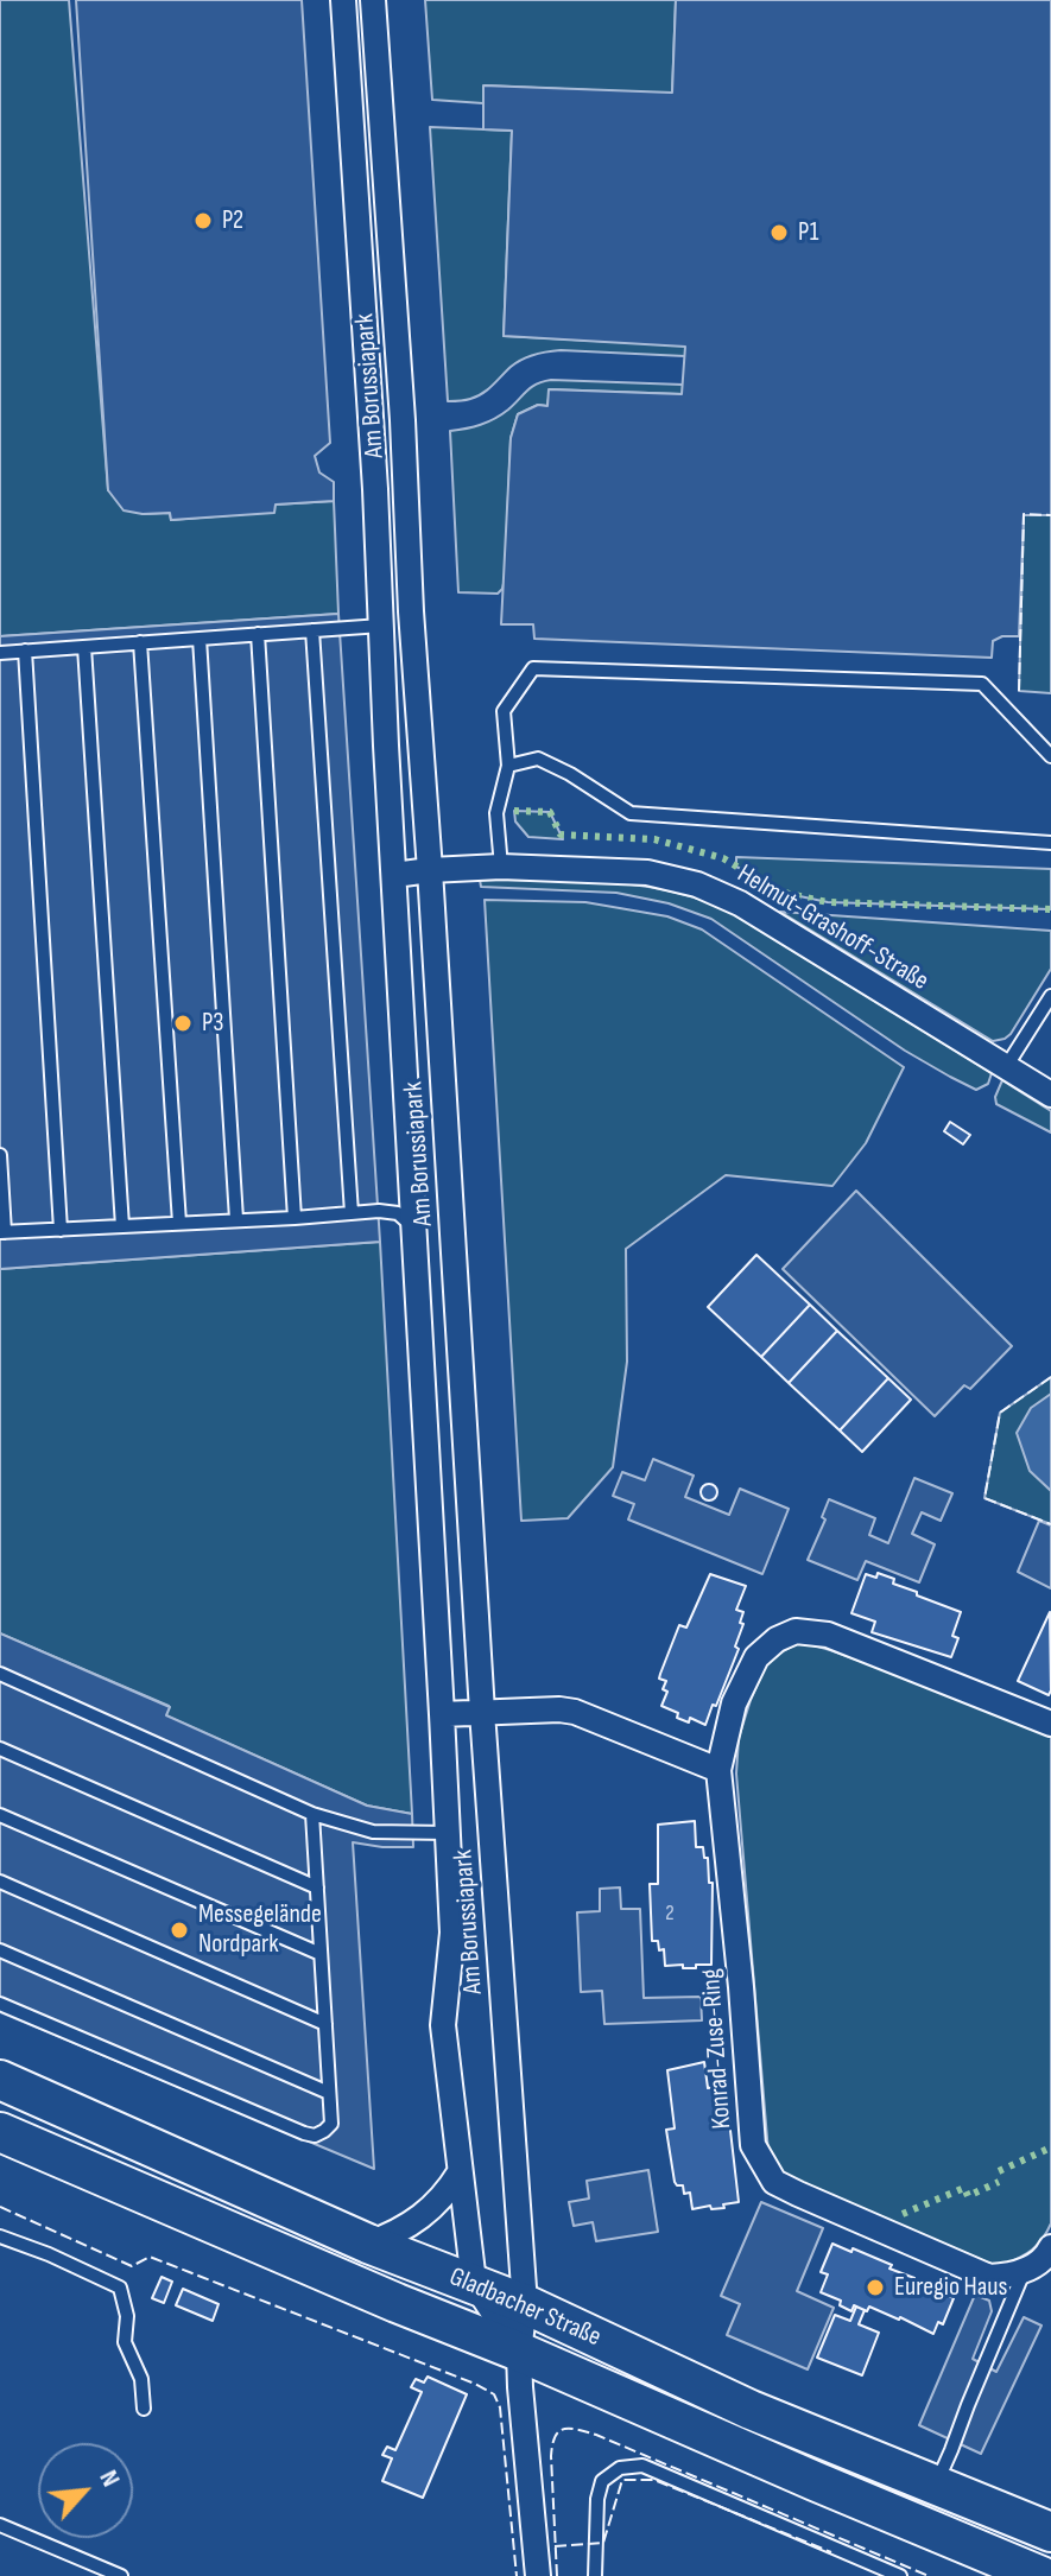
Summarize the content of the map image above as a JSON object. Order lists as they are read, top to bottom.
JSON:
{
  "streets": {
    "main road": ["Gladbacher Straße"],
    "street": ["Am Borussiapark", "Helmut-Grashoff-Straße", "Konrad-Zuse-Ring"]
  },
  "crossings": [
    ["Am Borussiapark", "Helmut-Grashoff-Straße"],
    ["Am Borussiapark", "Gladbacher Straße"]
  ],
  "places": [
    "P2",
    "P1",
    "P3",
    "Messegelände Nordpark",
    "Euregio Haus"
  ],
  "house_numbers": ["2"],
  "north": "top right"
}
